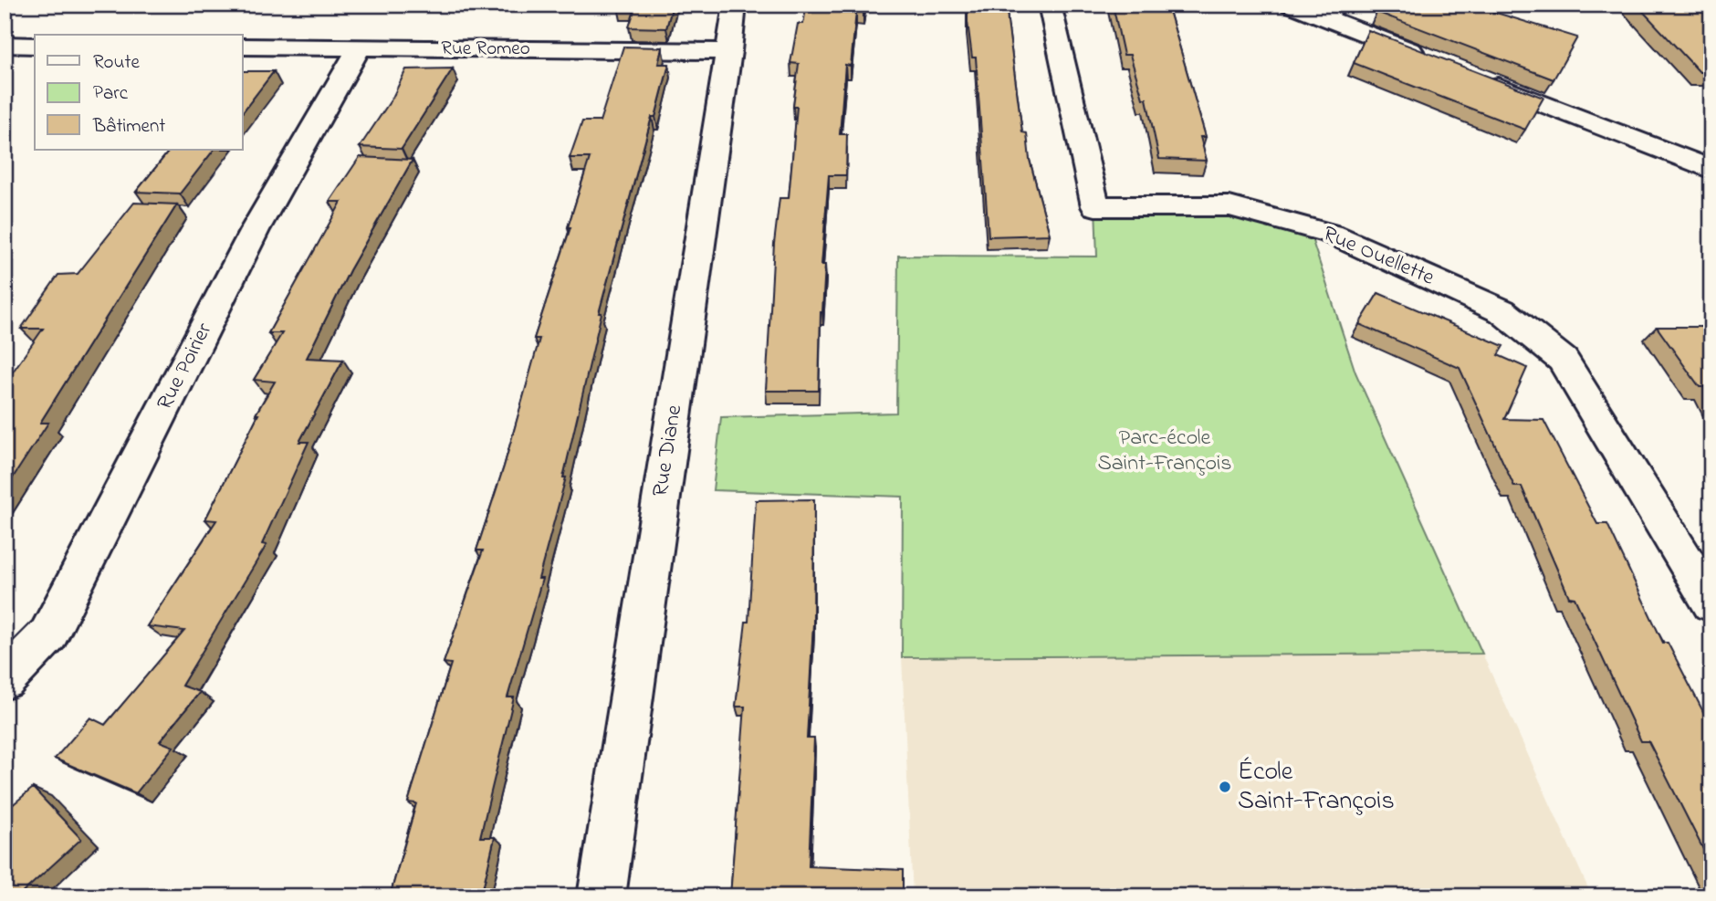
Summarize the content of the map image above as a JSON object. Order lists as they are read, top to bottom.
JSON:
{
  "streets": {
    "street": [
      "Rue Romeo",
      "Rue Ouellette",
      "Rue Poirier",
      "Rue Diane"
    ]
  },
  "crossings": [
    ["Rue Romeo", "Rue Poirier"],
    ["Rue Romeo", "Rue Diane"]
  ],
  "parks": ["Parc-école Saint-François"],
  "places": ["École Saint-François"],
  "legend": ["Route", "Parc", "Bâtiment"]
}
